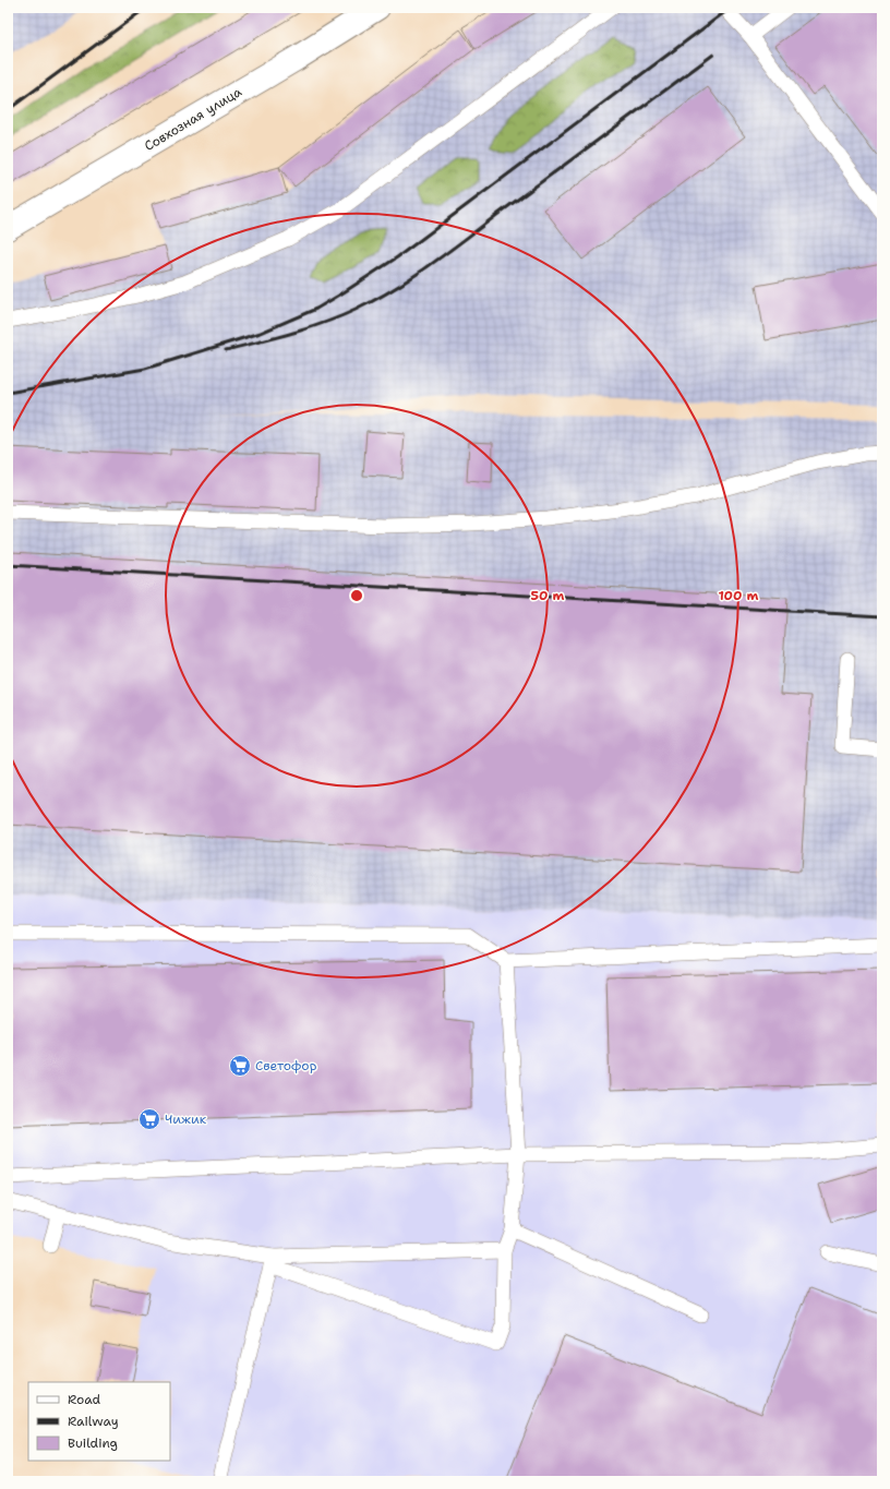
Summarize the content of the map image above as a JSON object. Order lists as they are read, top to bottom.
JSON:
{
  "streets": {
    "street": ["Совхозная улица"]
  },
  "places": {
    "supermarket": ["Светофор", "Чижик"]
  },
  "legend": ["Road", "Railway", "Building"],
  "rings": ["50 m", "100 m"]
}
